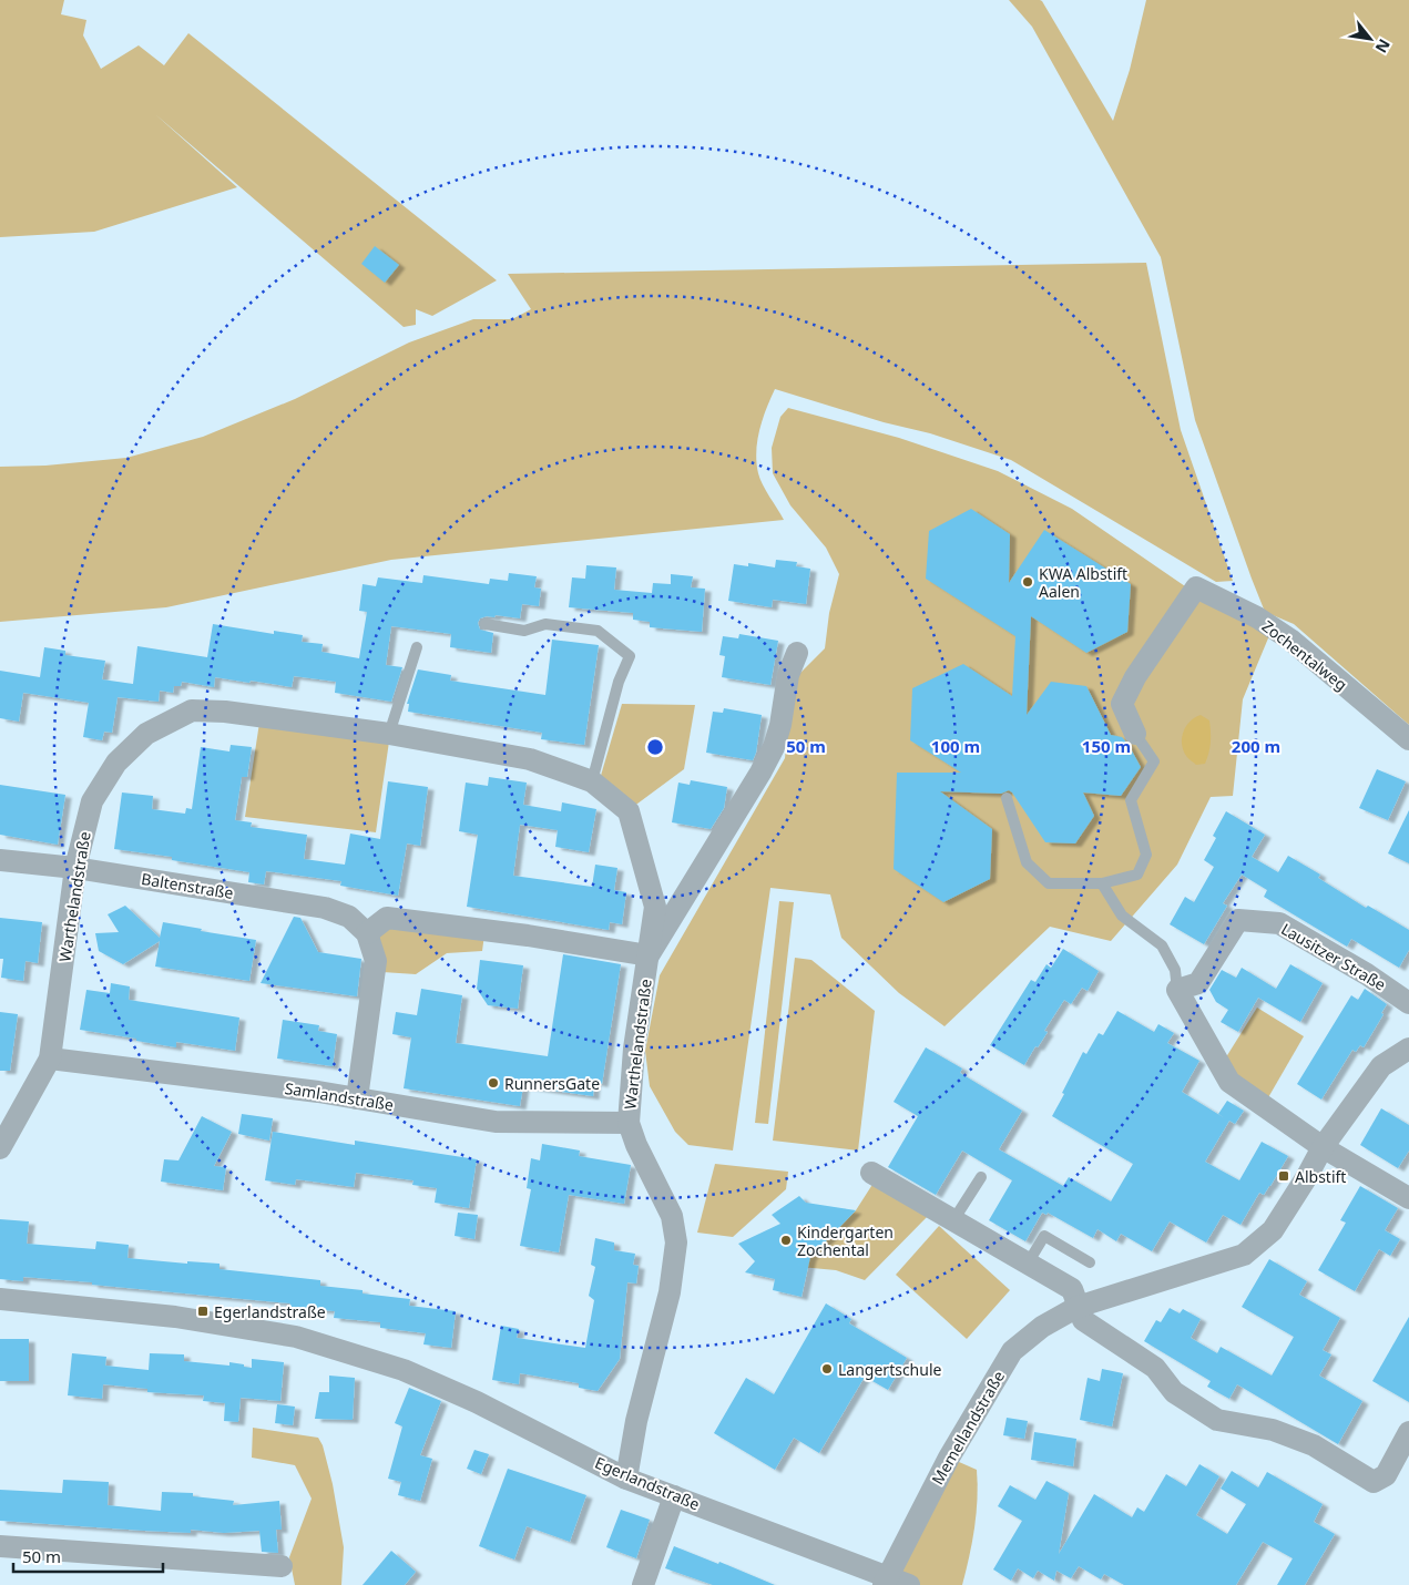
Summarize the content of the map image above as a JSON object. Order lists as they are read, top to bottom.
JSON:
{
  "streets": {
    "street": [
      "Zochentalweg",
      "Baltenstraße",
      "Warthelandstraße",
      "Lausitzer Straße",
      "Samlandstraße",
      "Memellandstraße",
      "Egerlandstraße"
    ]
  },
  "crossings": [
    ["Baltenstraße", "Warthelandstraße"],
    ["Warthelandstraße", "Samlandstraße"],
    ["Warthelandstraße", "Egerlandstraße"],
    ["Memellandstraße", "Egerlandstraße"]
  ],
  "places": {
    "other": [
      "KWA Albstift Aalen",
      "RunnersGate",
      "Kindergarten Zochental",
      "Langertschule"
    ],
    "transit": ["Albstift", "Egerlandstraße"]
  },
  "scale_bar": "50 m",
  "north": "bottom right",
  "rings": [
    "50 m",
    "100 m",
    "150 m",
    "200 m"
  ]
}
